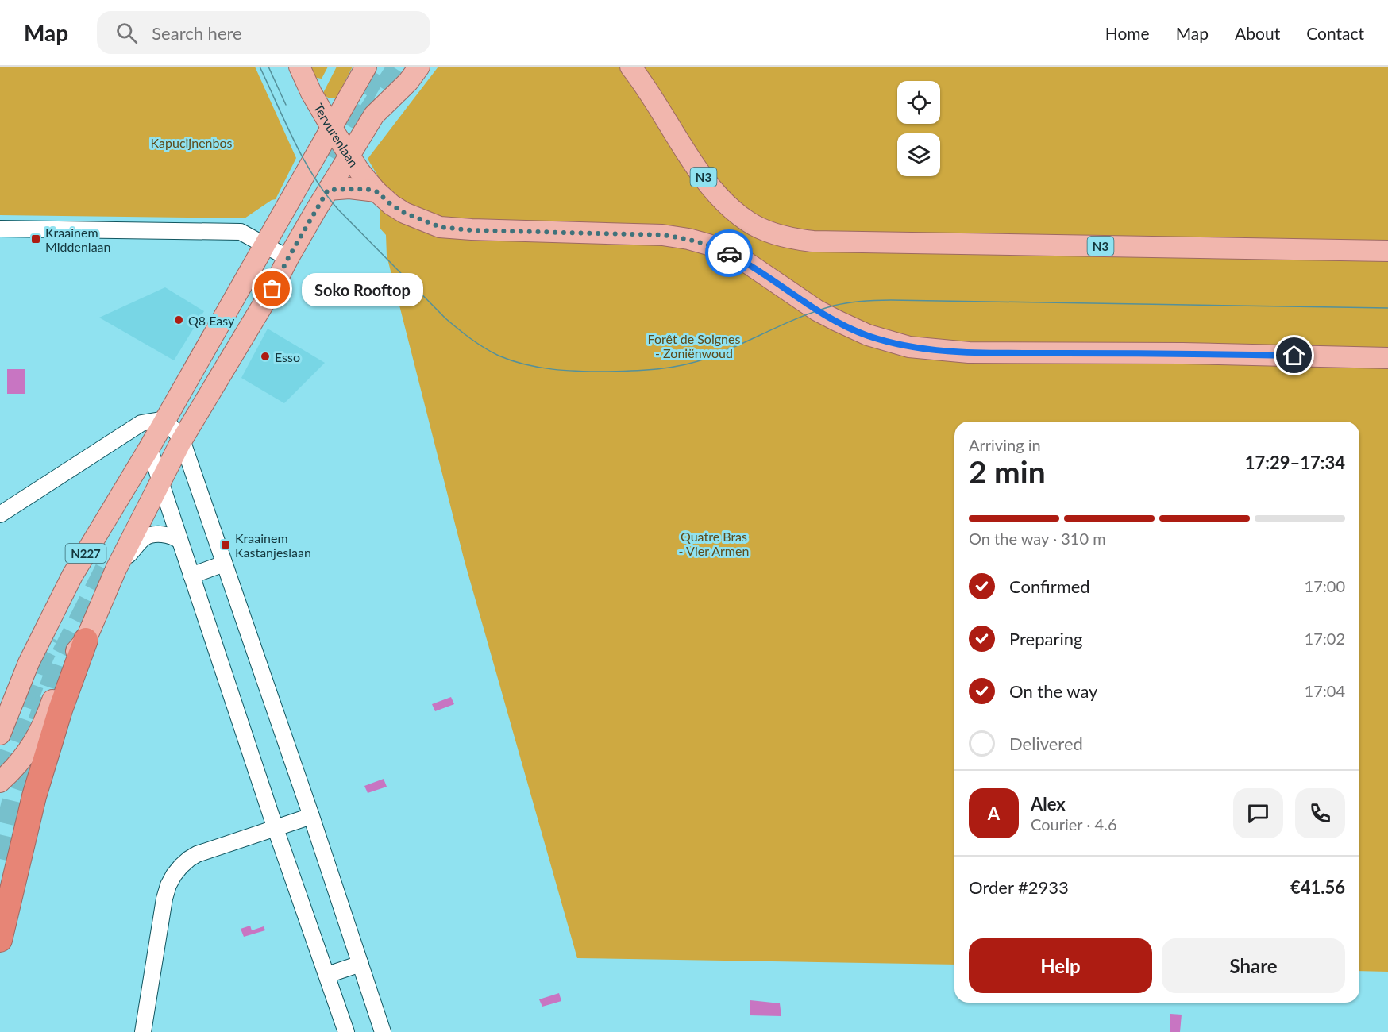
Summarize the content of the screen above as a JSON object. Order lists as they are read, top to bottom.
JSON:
{
  "streets": {
    "main road": ["Tervurenlaan", "N3", "N227"]
  },
  "crossings": [
    ["Tervurenlaan", "N227"]
  ],
  "parks": ["Kapucijnenbos", "Forêt de Soignes - Zoniënwoud", "Quatre Bras - Vier Armen"],
  "places": {
    "transit": ["Kraainem Middenlaan", "Kraainem Kastanjeslaan"],
    "other": ["Soko Rooftop", "Q8 Easy", "Esso"]
  },
  "page": {
    "header": "Map",
    "search": "Search here",
    "nav": [
      "Home",
      "Map",
      "About",
      "Contact"
    ],
    "bubble": "Soko Rooftop",
    "heading": ["2 min", "Arriving in", "17:29–17:34"],
    "panel": [
      "Alex",
      "Courier · 4.6",
      "Order #2933",
      "€41.56"
    ],
    "bar": "On the way · 310 m",
    "list": [
      ["Confirmed", "17:00"],
      ["Preparing", "17:02"],
      ["On the way", "17:04"],
      "Delivered"
    ],
    "round": "A",
    "buttons": ["Help", "Share"]
  }
}
